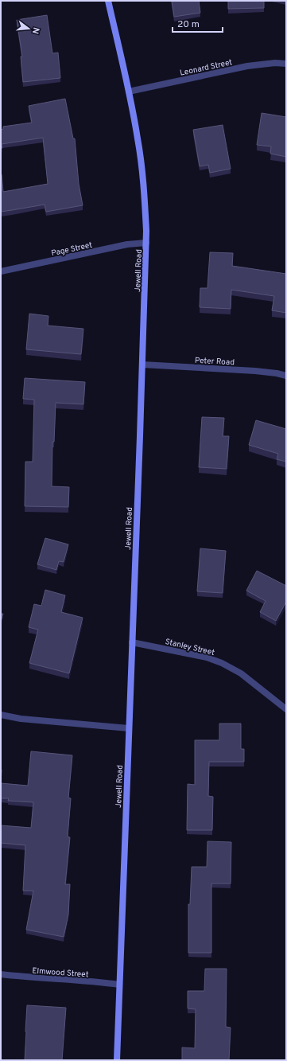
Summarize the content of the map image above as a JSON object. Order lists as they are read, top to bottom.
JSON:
{
  "streets": {
    "street": [
      "Leonard Street",
      "Page Street",
      "Jewell Road",
      "Peter Road",
      "Stanley Street",
      "Elmwood Street"
    ]
  },
  "crossings": [
    ["Leonard Street", "Jewell Road"],
    ["Page Street", "Jewell Road"],
    ["Jewell Road", "Peter Road"],
    ["Jewell Road", "Stanley Street"],
    ["Jewell Road", "Elmwood Street"]
  ],
  "scale_bar": "20 m",
  "north": "right"
}
